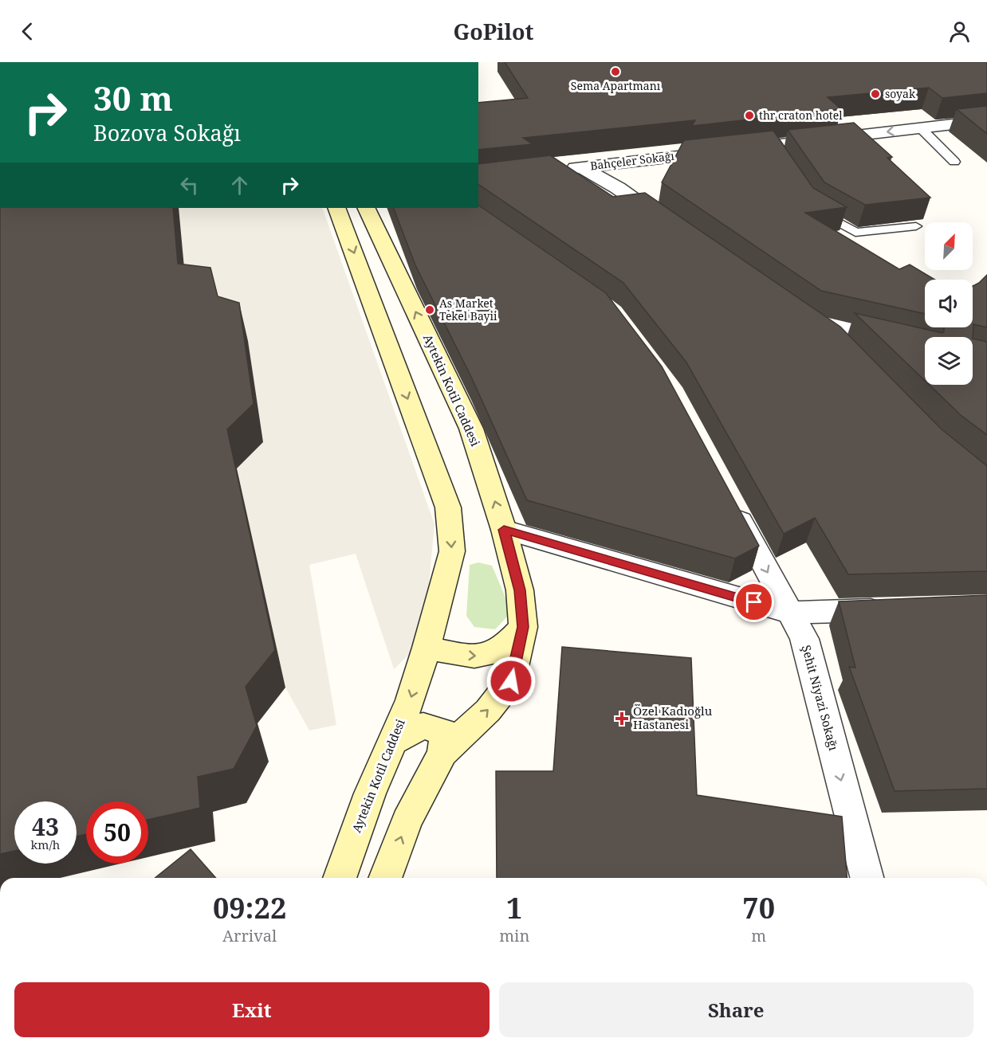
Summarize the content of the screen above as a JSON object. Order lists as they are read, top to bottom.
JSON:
{
  "streets": {
    "main road": ["Aytekin Kotil Caddesi"],
    "street": ["Bahçeler Sokağı", "Şehit Niyazi Sokağı"]
  },
  "one_way": ["Bahçeler Sokağı", "Şehit Niyazi Sokağı"],
  "places": {
    "other": [
      "Sema Apartmanı",
      "soyak",
      "thr craton hotel",
      "As Market Tekel Bayii"
    ],
    "health": ["Özel Kadıoğlu Hastanesi"]
  },
  "north": "top right",
  "page": {
    "header": "GoPilot",
    "turn": ["30 m", "Bozova Sokağı"],
    "speed": "43 km/h",
    "limit": "50",
    "eta": [
      "09:22",
      "Arrival",
      "1",
      "min",
      "70",
      "m"
    ],
    "buttons": ["Exit", "Share"]
  }
}
